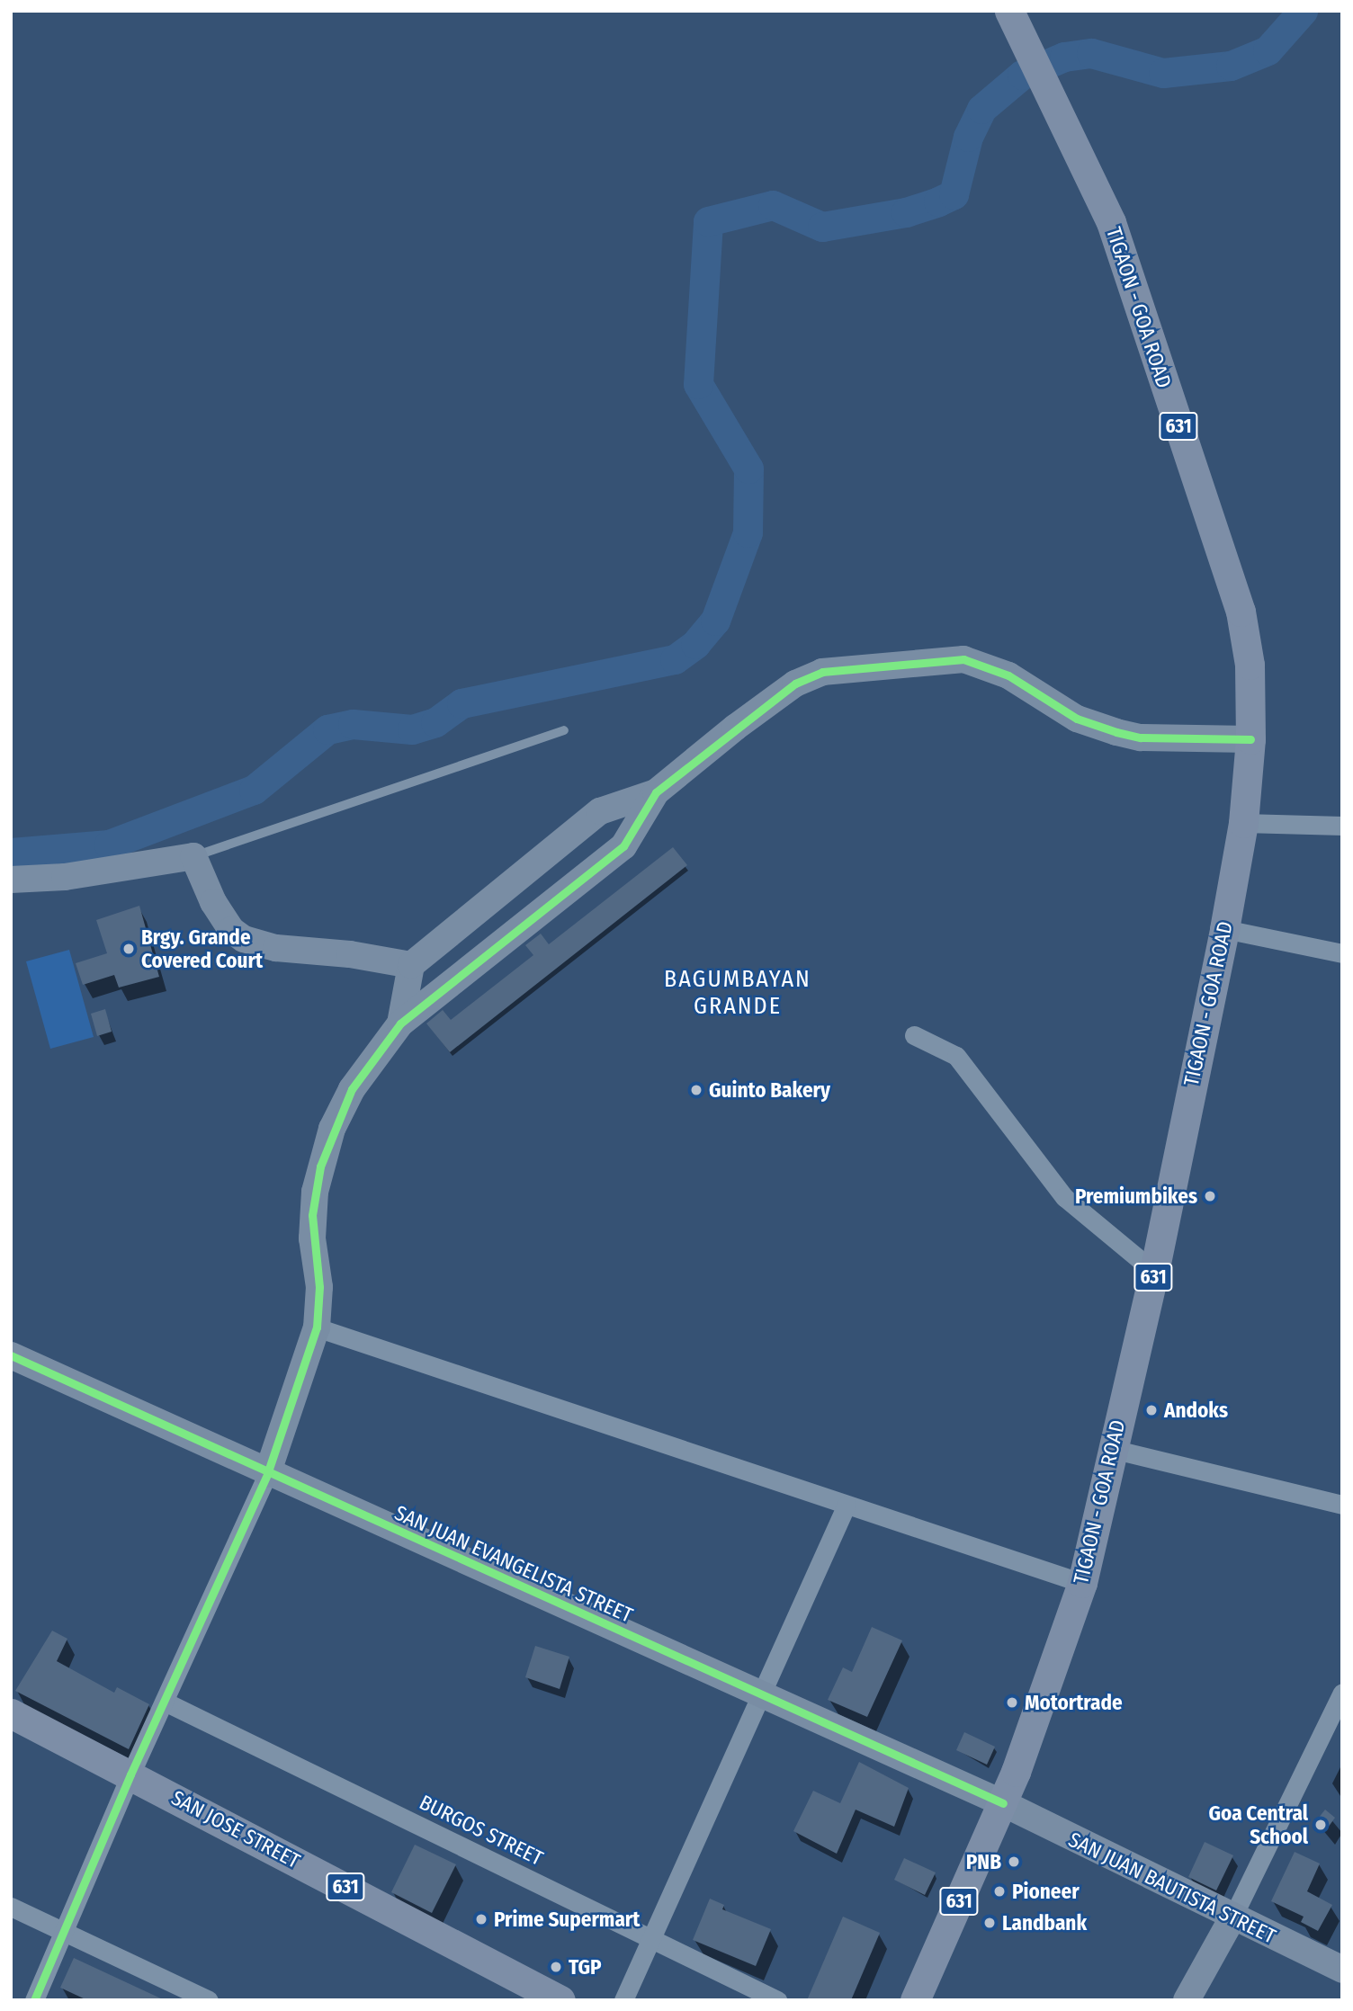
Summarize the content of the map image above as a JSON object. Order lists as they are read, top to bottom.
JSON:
{
  "streets": {
    "main road": ["TIGAON - GOA ROAD", "631", "SAN JOSE STREET"],
    "street": ["SAN JUAN EVANGELISTA STREET", "BURGOS STREET", "SAN JUAN BAUTISTA STREET"]
  },
  "crossings": [
    ["TIGAON - GOA ROAD", "SAN JUAN EVANGELISTA STREET"],
    ["TIGAON - GOA ROAD", "SAN JUAN BAUTISTA STREET"],
    ["SAN JUAN EVANGELISTA STREET", "SAN JUAN BAUTISTA STREET"]
  ],
  "districts": ["BAGUMBAYAN GRANDE"],
  "places": [
    "Brgy. Grande Covered Court",
    "Guinto Bakery",
    "Premiumbikes",
    "Andoks",
    "Motortrade",
    "Goa Central School",
    "PNB",
    "Pioneer",
    "Prime Supermart",
    "Landbank",
    "TGP"
  ]
}
